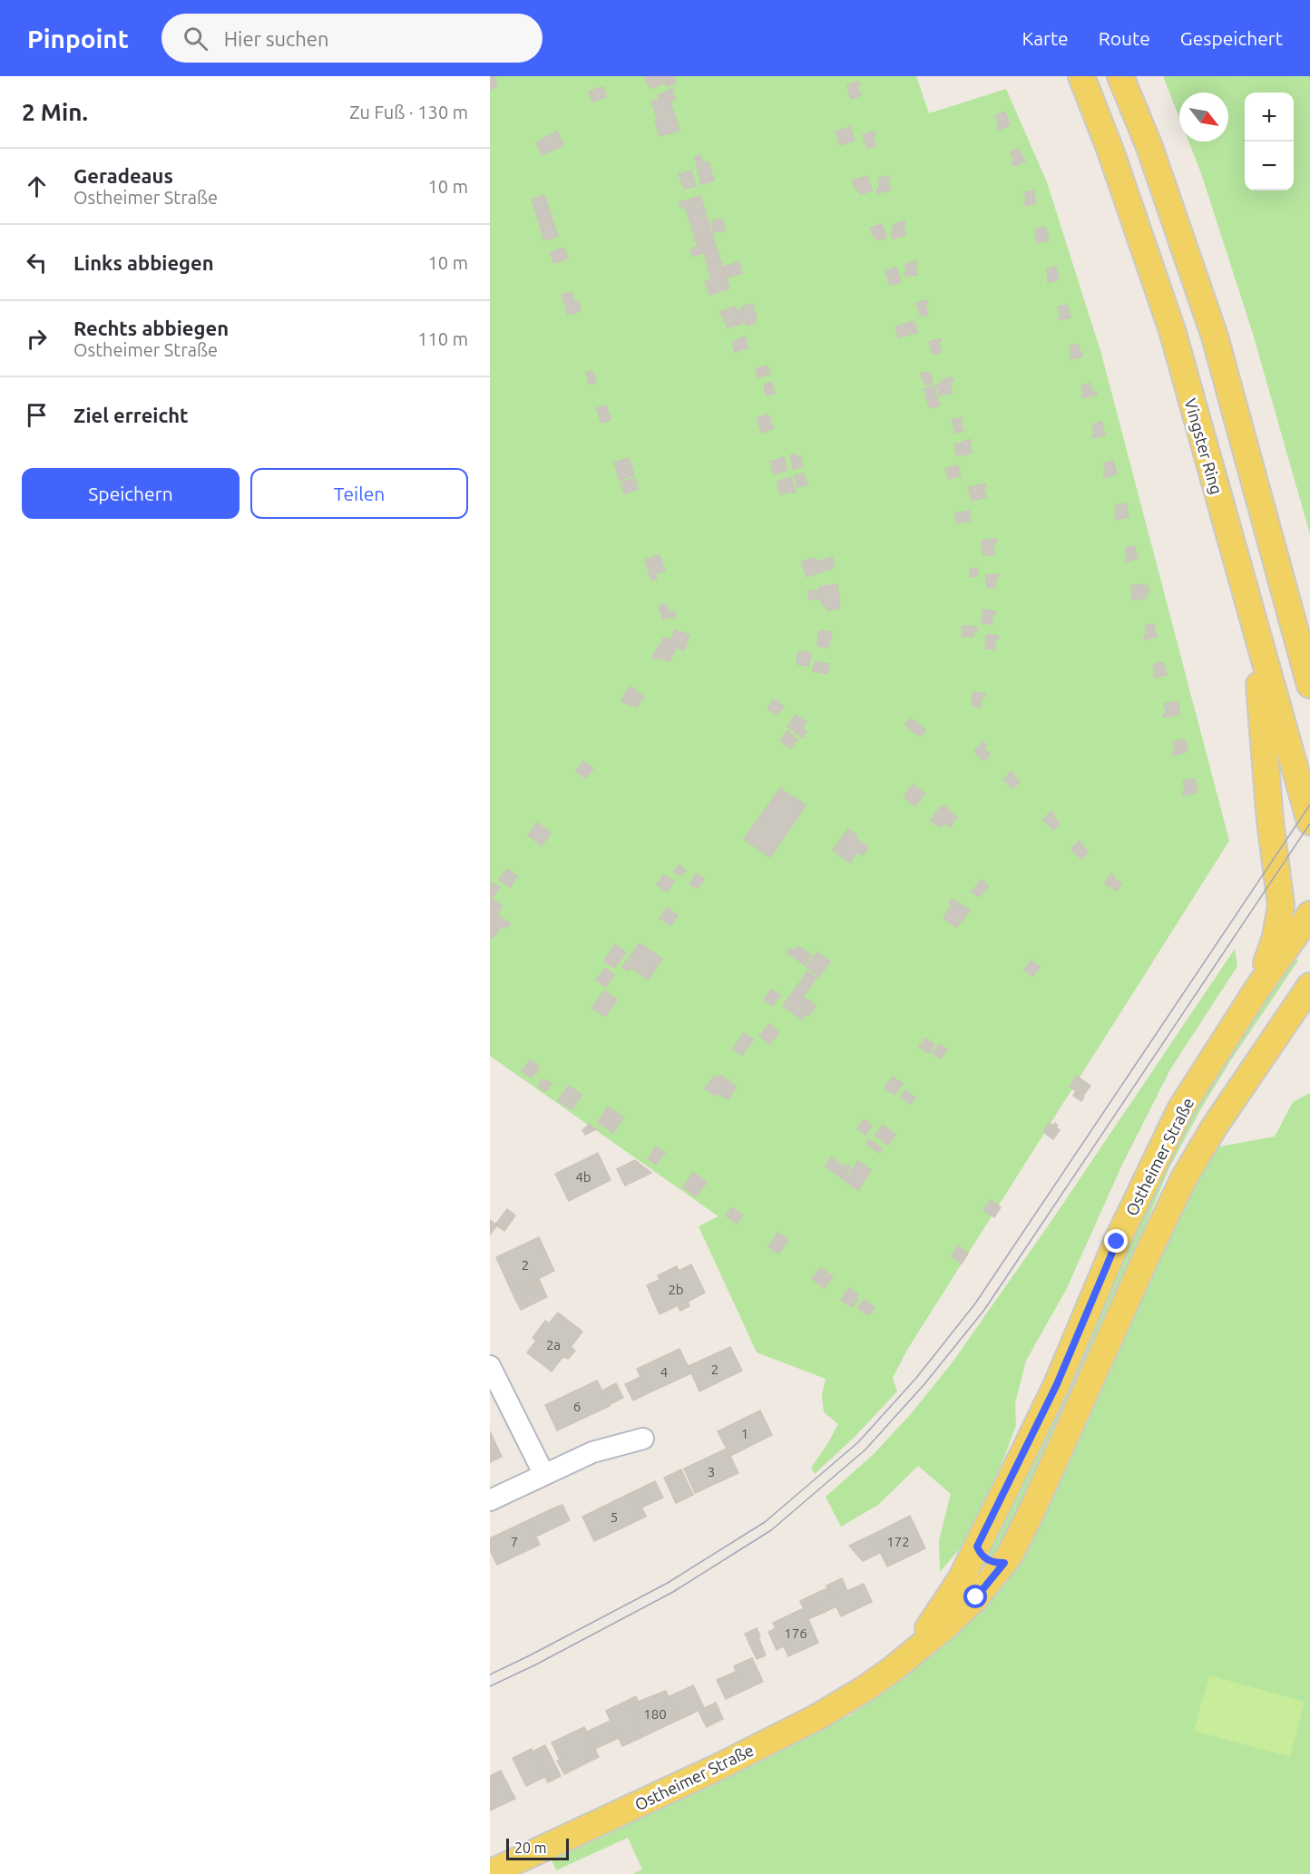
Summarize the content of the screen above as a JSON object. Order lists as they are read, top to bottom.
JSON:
{
  "streets": {
    "main road": ["Vingster Ring", "Ostheimer Straße"]
  },
  "house_numbers": [
    "4b",
    "2",
    "2b",
    "2a",
    "2",
    "4",
    "6",
    "1",
    "3",
    "5",
    "7",
    "172",
    "176",
    "180"
  ],
  "scale_bar": "20 m",
  "north": "bottom right",
  "page": {
    "header": "Pinpoint",
    "search": "Hier suchen",
    "nav": ["Karte", "Route", "Gespeichert"],
    "heading": ["2 Min.", "Zu Fuß · 130 m"],
    "map_buttons": ["+", "−"],
    "list": [
      ["Geradeaus", "Ostheimer Straße", "10 m"],
      ["Links abbiegen", "10 m"],
      ["Rechts abbiegen", "Ostheimer Straße", "110 m"],
      "Ziel erreicht"
    ],
    "buttons": ["Speichern", "Teilen"],
    "scale": "20 m"
  }
}
